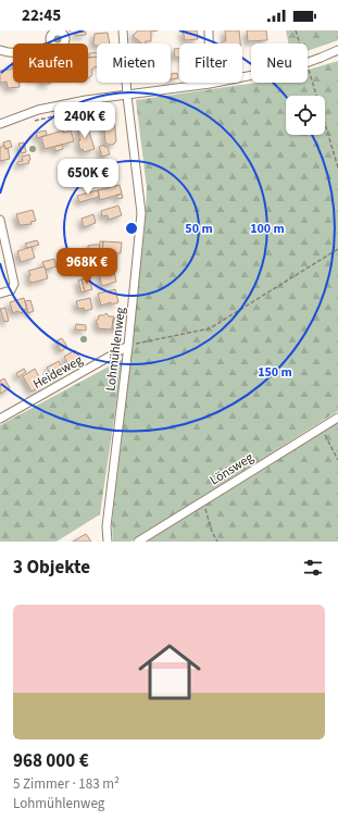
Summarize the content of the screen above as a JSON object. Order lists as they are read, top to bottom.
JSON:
{
  "streets": {
    "street": ["Lohmühlenweg", "Heideweg", "Lönsweg"]
  },
  "crossings": [
    ["Lohmühlenweg", "Heideweg"]
  ],
  "page": {
    "status": "22:45",
    "chip": [
      "Kaufen",
      "Mieten",
      "Filter",
      "Neu"
    ],
    "price": ["240K €", "650K €", "968K €"],
    "heading": "3 Objekte",
    "list": [
      {
        "name": "968 000 €",
        "note": "5 Zimmer · 183 m² · Lohmühlenweg"
      }
    ]
  },
  "rings": ["50 m", "100 m", "150 m"]
}
